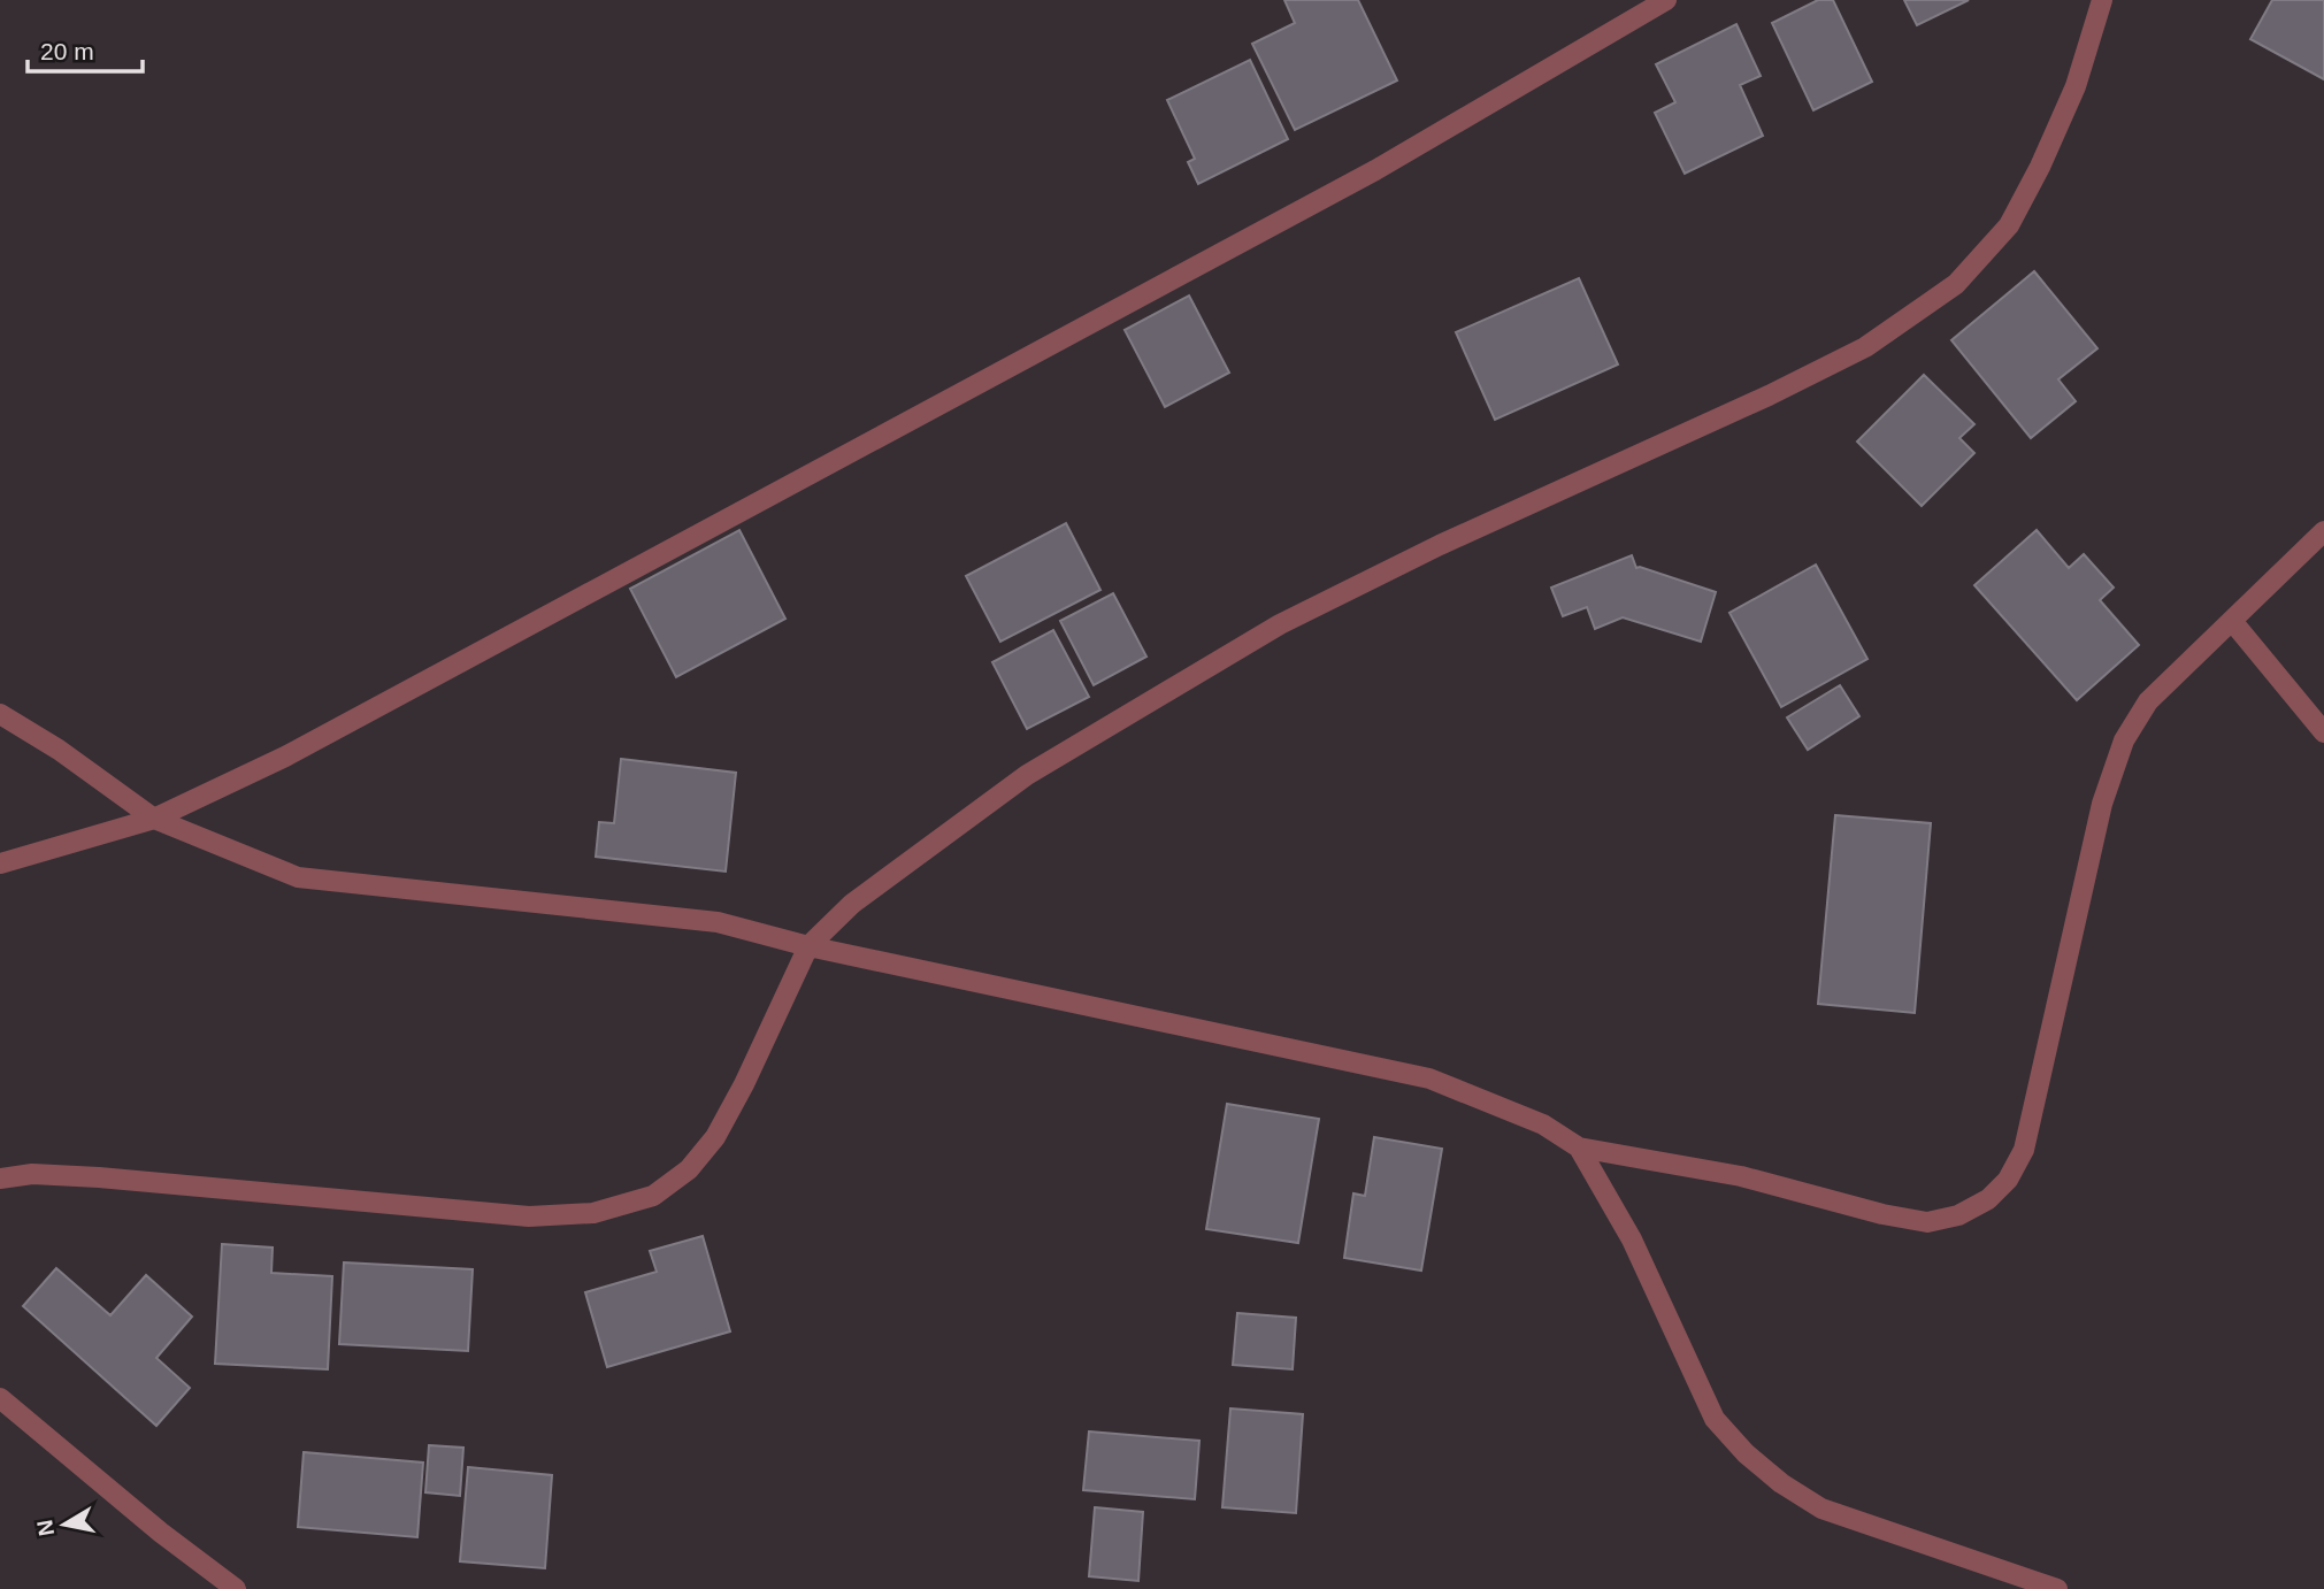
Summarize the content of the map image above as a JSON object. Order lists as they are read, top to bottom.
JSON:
{
  "scale_bar": "20 m",
  "north": "left"
}
